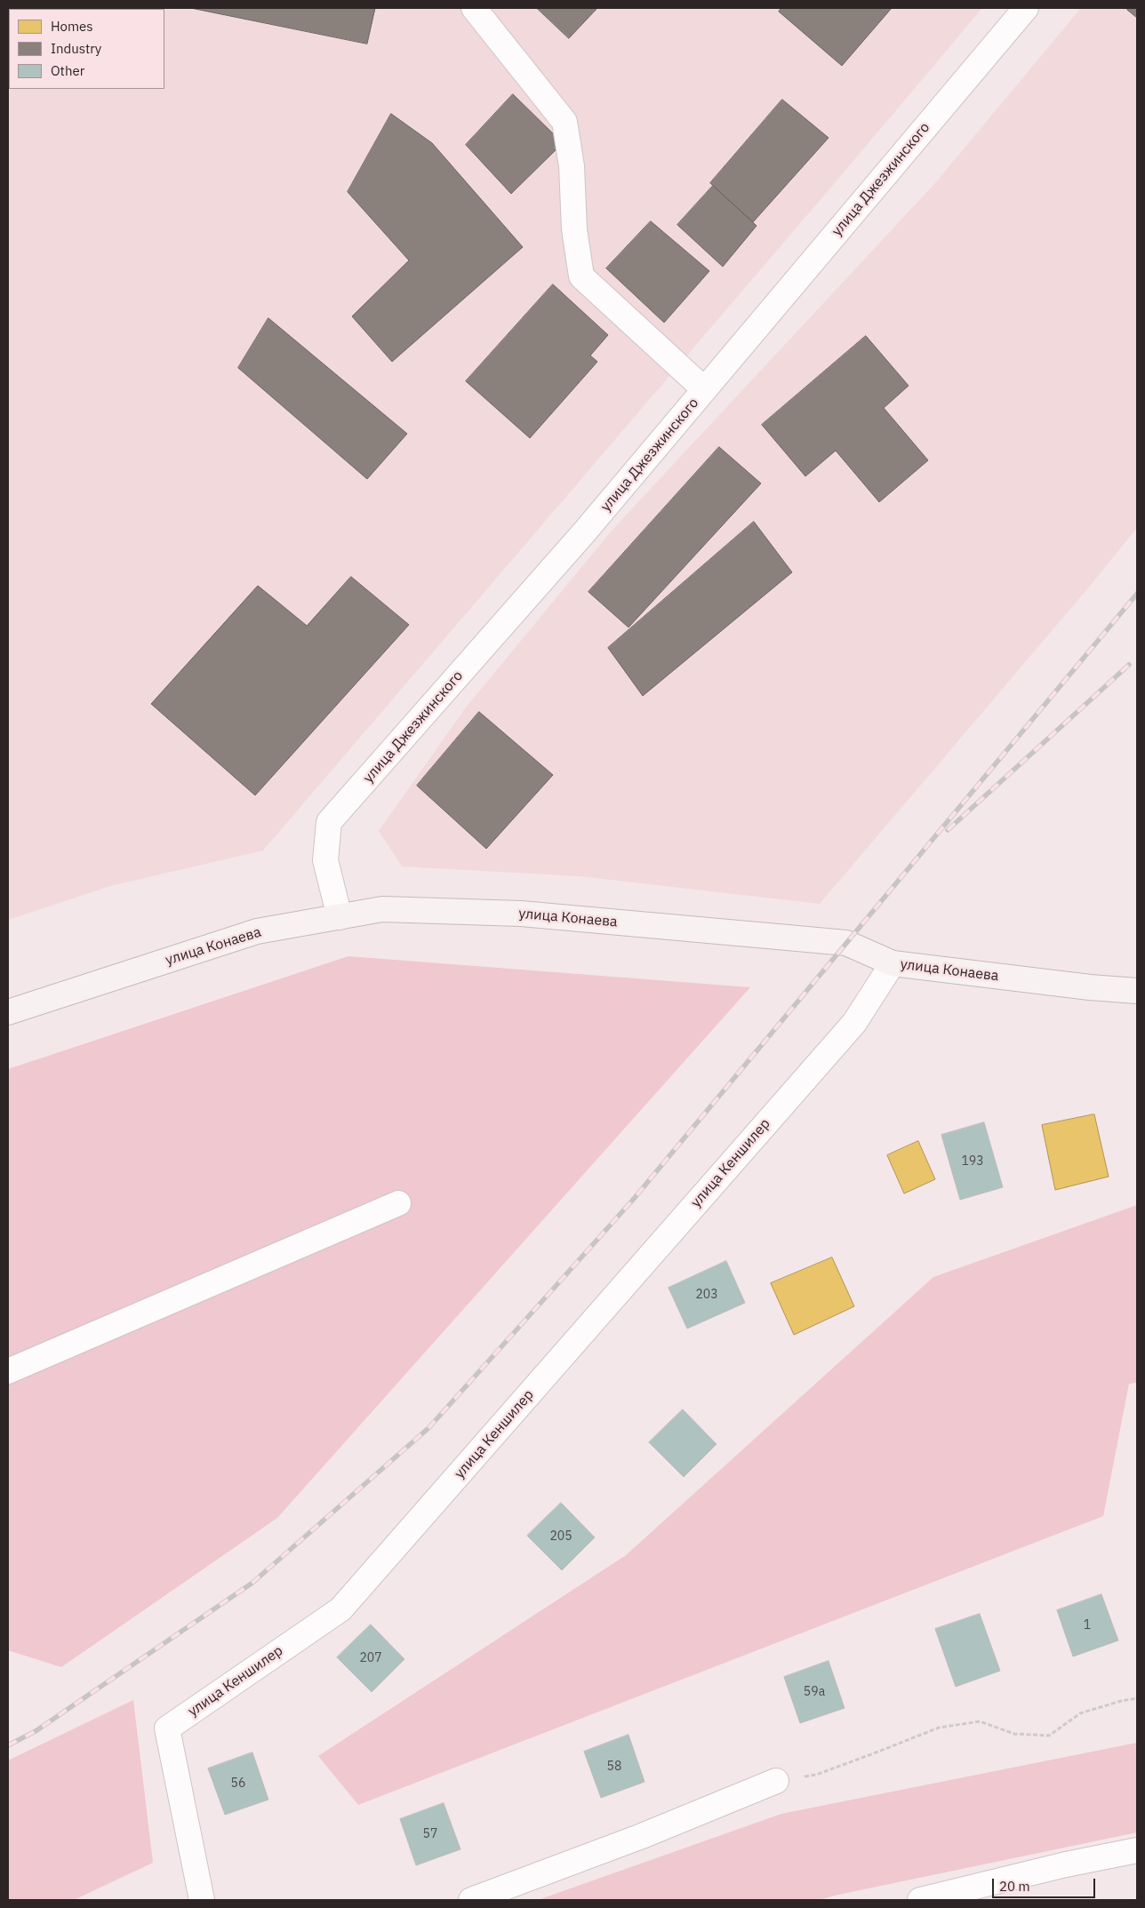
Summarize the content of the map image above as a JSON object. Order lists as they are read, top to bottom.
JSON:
{
  "streets": {
    "main road": ["улица Конаева"],
    "street": ["улица Джезжинского", "улица Кеншилер"]
  },
  "crossings": [
    ["улица Джезжинского", "улица Конаева"],
    ["улица Конаева", "улица Кеншилер"]
  ],
  "house_numbers": [
    "193",
    "203",
    "205",
    "1",
    "207",
    "59а",
    "58",
    "56",
    "57"
  ],
  "legend": ["Homes", "Industry", "Other"],
  "scale_bar": "20 m"
}
